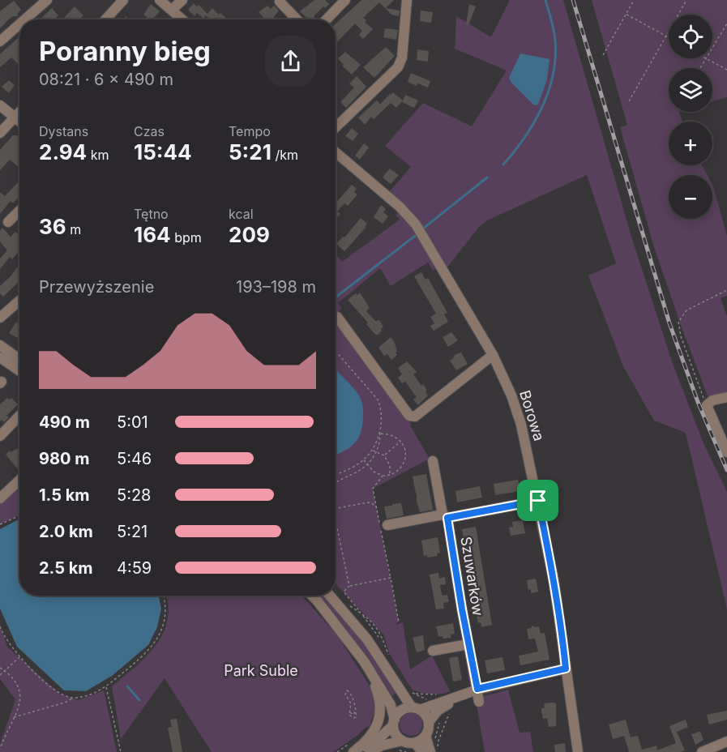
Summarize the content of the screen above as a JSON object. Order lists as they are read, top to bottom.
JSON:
{
  "streets": {
    "street": ["Borowa", "Szuwarków"]
  },
  "crossings": [
    ["Borowa", "Szuwarków"]
  ],
  "parks": ["Park Suble"],
  "page": {
    "map_buttons": ["+", "−"],
    "heading": ["Poranny bieg", "08:21 · 6 × 490 m"],
    "stats": [
      ["Dystans", "2.94 km"],
      ["Czas", "15:44"],
      ["Tempo", "5:21 /km"],
      ["36 m"],
      ["Tętno", "164 bpm"],
      ["kcal", "209"]
    ],
    "chart": ["Przewyższenie", "193–198 m"],
    "list": [
      {
        "name": "490 m",
        "note": "5:01"
      },
      {
        "name": "980 m",
        "note": "5:46"
      },
      {
        "name": "1.5 km",
        "note": "5:28"
      },
      {
        "name": "2.0 km",
        "note": "5:21"
      },
      {
        "name": "2.5 km",
        "note": "4:59"
      }
    ]
  }
}
